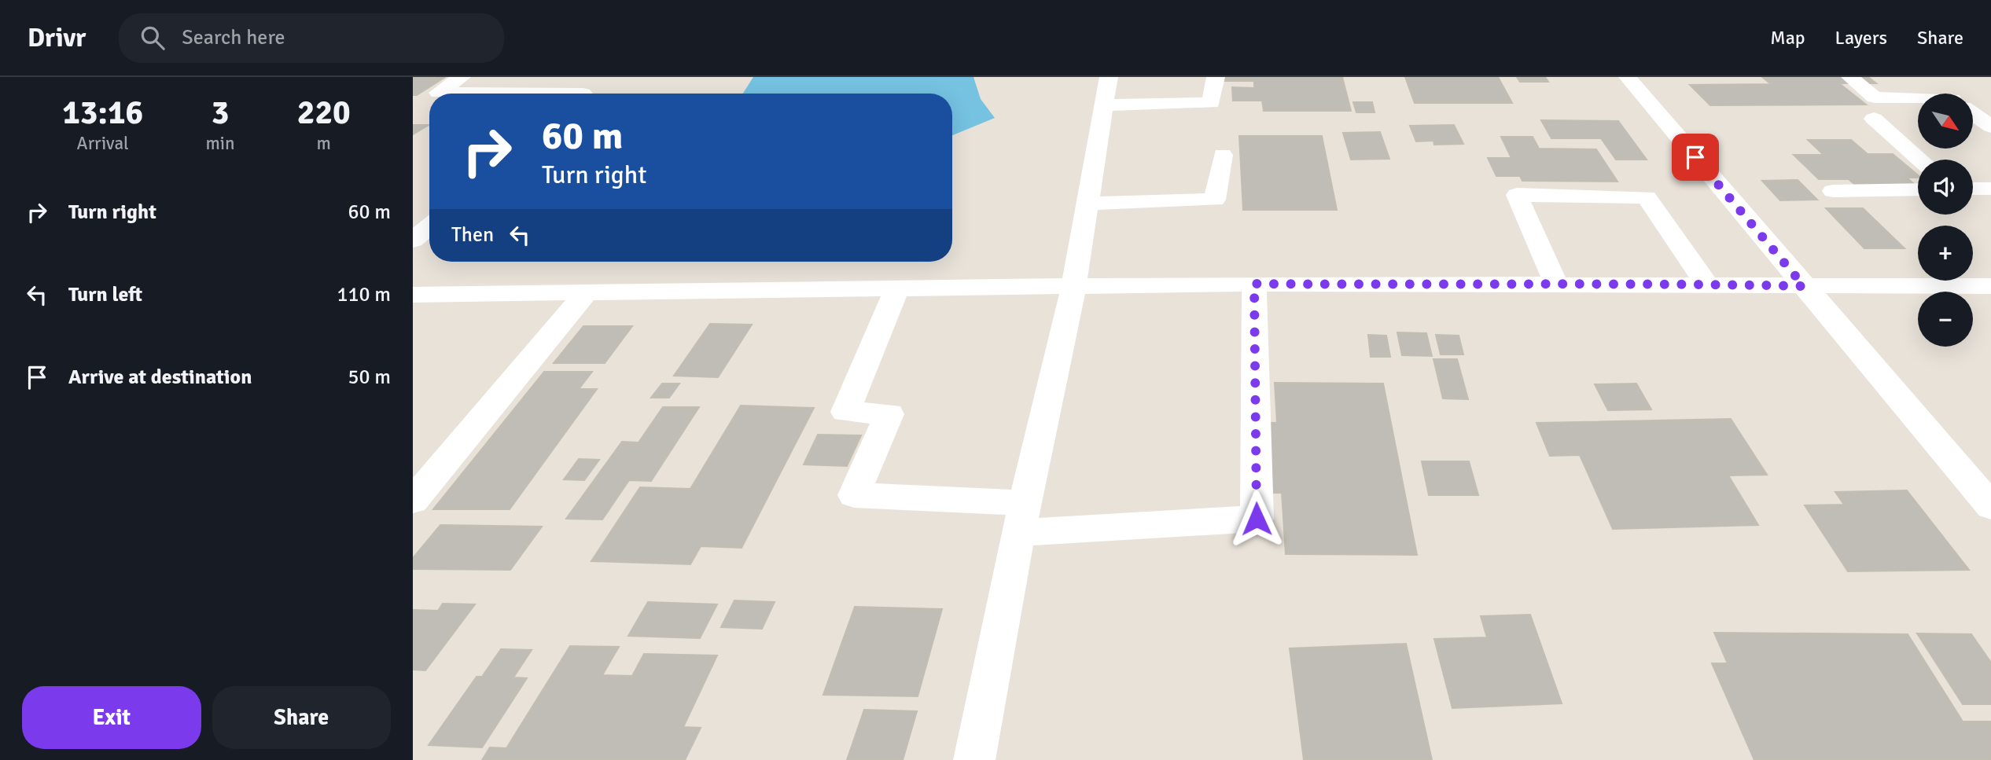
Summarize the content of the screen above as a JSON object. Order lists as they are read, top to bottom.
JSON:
{
  "north": "bottom right",
  "page": {
    "header": "Drivr",
    "search": "Search here",
    "nav": ["Map", "Layers", "Share"],
    "eta": [
      "13:16",
      "Arrival",
      "3",
      "min",
      "220",
      "m"
    ],
    "map_buttons": ["+", "−"],
    "turn": ["60 m", "Turn right"],
    "list": [
      {
        "name": "Turn right",
        "value": "60 m"
      },
      {
        "name": "Turn left",
        "value": "110 m"
      },
      {
        "name": "Arrive at destination",
        "value": "50 m"
      }
    ],
    "then": "Then",
    "buttons": ["Exit", "Share"]
  }
}
